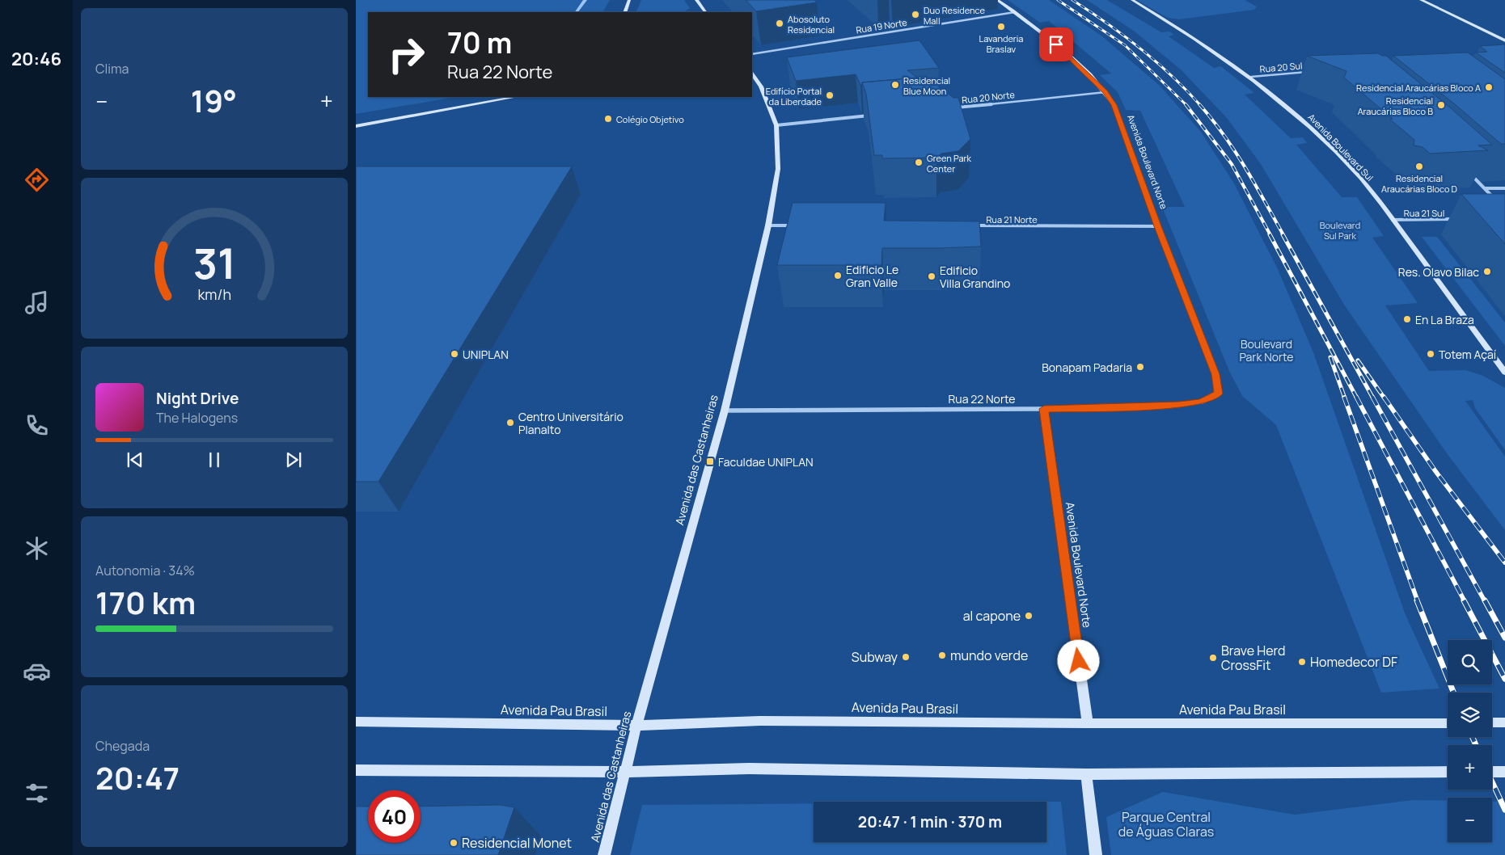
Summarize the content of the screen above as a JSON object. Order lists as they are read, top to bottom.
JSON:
{
  "streets": {
    "street": [
      "Rua 19 Norte",
      "Rua 20 Sul",
      "Rua 20 Norte",
      "Avenida Boulevard Sul",
      "Avenida Boulevard Norte",
      "Rua 21 Sul",
      "Rua 21 Norte",
      "Rua 22 Norte",
      "Avenida das Castanheiras",
      "Avenida Pau Brasil"
    ]
  },
  "crossings": [
    ["Rua 19 Norte", "Avenida Boulevard Norte"],
    ["Rua 20 Sul", "Avenida Boulevard Sul"],
    ["Rua 20 Norte", "Avenida Boulevard Norte"],
    ["Avenida Boulevard Sul", "Rua 21 Sul"],
    ["Avenida Boulevard Norte", "Rua 21 Norte"],
    ["Avenida Boulevard Norte", "Rua 22 Norte"],
    ["Avenida Boulevard Norte", "Avenida Pau Brasil"],
    ["Rua 22 Norte", "Avenida das Castanheiras"],
    ["Avenida das Castanheiras", "Avenida Pau Brasil"]
  ],
  "parks": ["Boulevard Sul Park", "Boulevard Park Norte", "Parque Central de Águas Claras"],
  "places": {
    "other": [
      "Duo Residence Mall",
      "Abosoluto Residencial",
      "Lavanderia Braslav",
      "Residencial Blue Moon",
      "Residencial Araucárias Bloco A",
      "Edifício Portal da Liberdade",
      "Residencial Araucárias Bloco B",
      "Colégio Objetivo",
      "Green Park Center",
      "Residencial Araucárias Bloco D",
      "Res. OIavo Bilac",
      "Edificio Le Gran Valle",
      "Edificio Villa Grandino",
      "En La Braza",
      "UNIPLAN",
      "Totem Açaí",
      "Bonapam Padaria",
      "Centro Universitário Planalto",
      "al capone",
      "mundo verde",
      "Subway",
      "Brave Herd CrossFit",
      "Homedecor DF",
      "Residencial Monet"
    ],
    "transit": ["Faculdae UNIPLAN"]
  },
  "page": {
    "tabs": "20:46",
    "tile": [
      "Clima",
      ["Autonomia · 34%", "170 km"],
      ["Chegada", "20:47"]
    ],
    "turn": ["70 m", "Rua 22 Norte"],
    "heat": ["−", "19°", "+"],
    "song": ["Night Drive", "The Halogens"],
    "map_buttons": ["+", "−"],
    "limit": "40",
    "trip": "20:47 · 1 min · 370 m",
    "gauge": ["31", "km/h"]
  }
}
